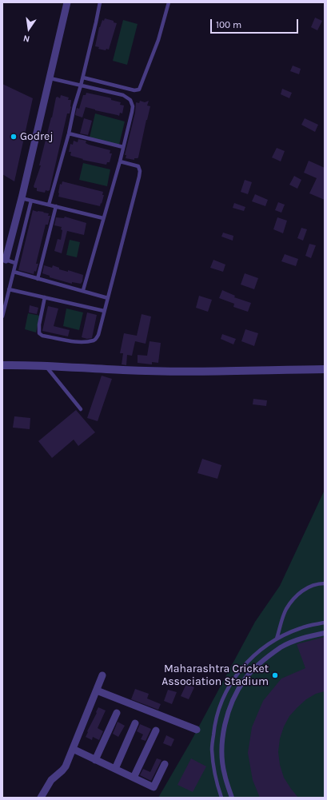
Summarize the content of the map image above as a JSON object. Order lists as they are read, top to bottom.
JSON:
{
  "places": ["Godrej", "Maharashtra Cricket Association Stadium"],
  "scale_bar": "100 m",
  "north": "bottom"
}
